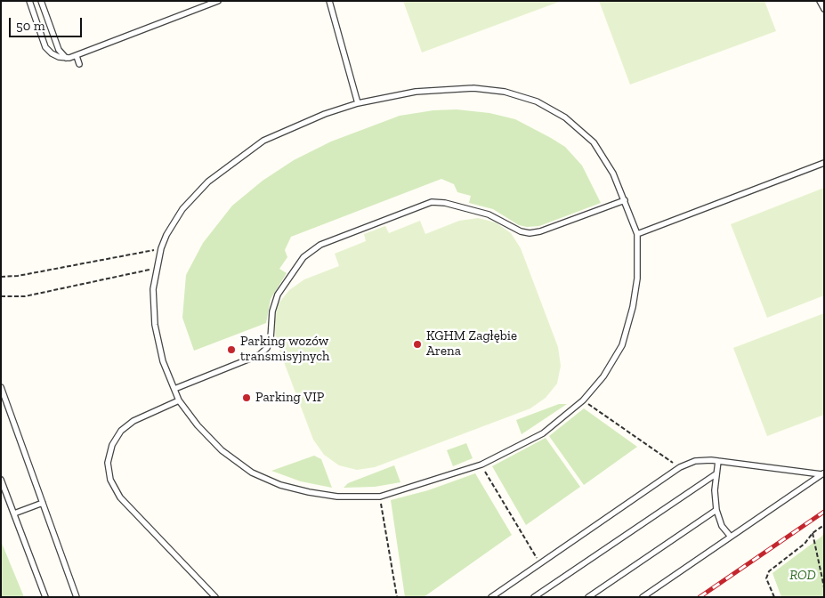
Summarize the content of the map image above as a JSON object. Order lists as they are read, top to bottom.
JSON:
{
  "parks": ["ROD"],
  "places": ["KGHM Zagłębie Arena", "Parking wozów transmisyjnych", "Parking VIP"],
  "scale_bar": "50 m"
}
